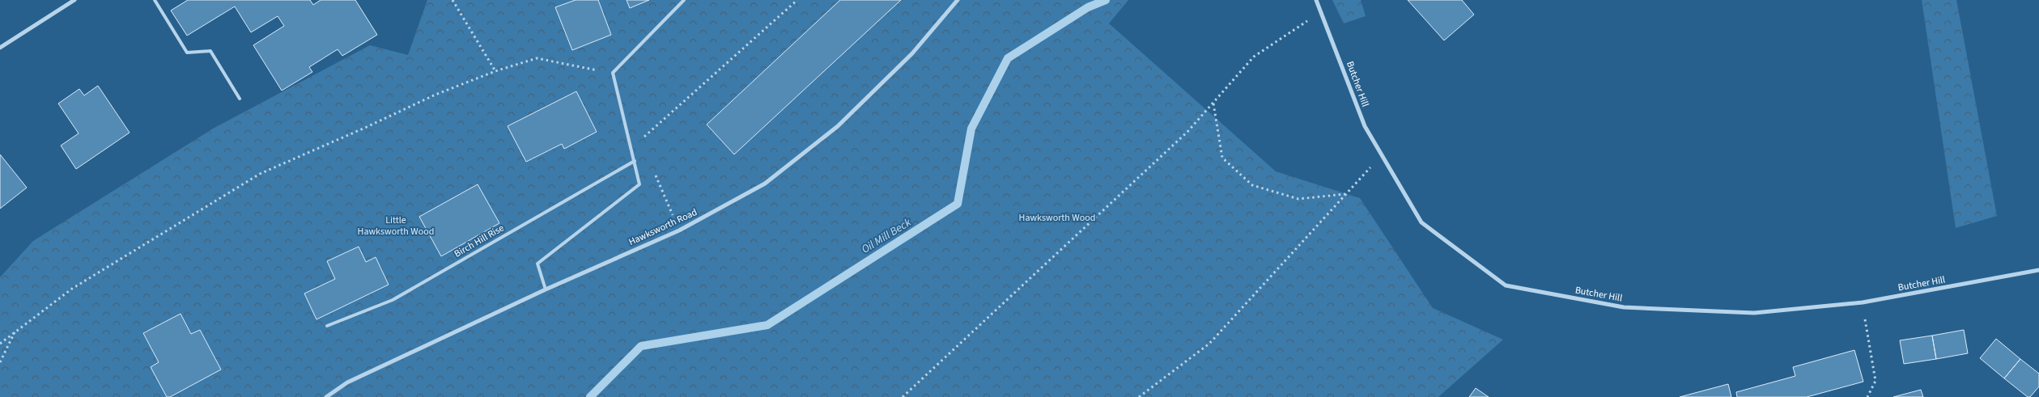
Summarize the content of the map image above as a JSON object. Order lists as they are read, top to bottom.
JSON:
{
  "streets": {
    "street": ["Butcher Hill", "Hawksworth Road"],
    "lane": ["Birch Hill Rise"]
  },
  "water": ["Oil Mill Beck"],
  "parks": ["Hawksworth Wood", "Little Hawksworth Wood"]
}
